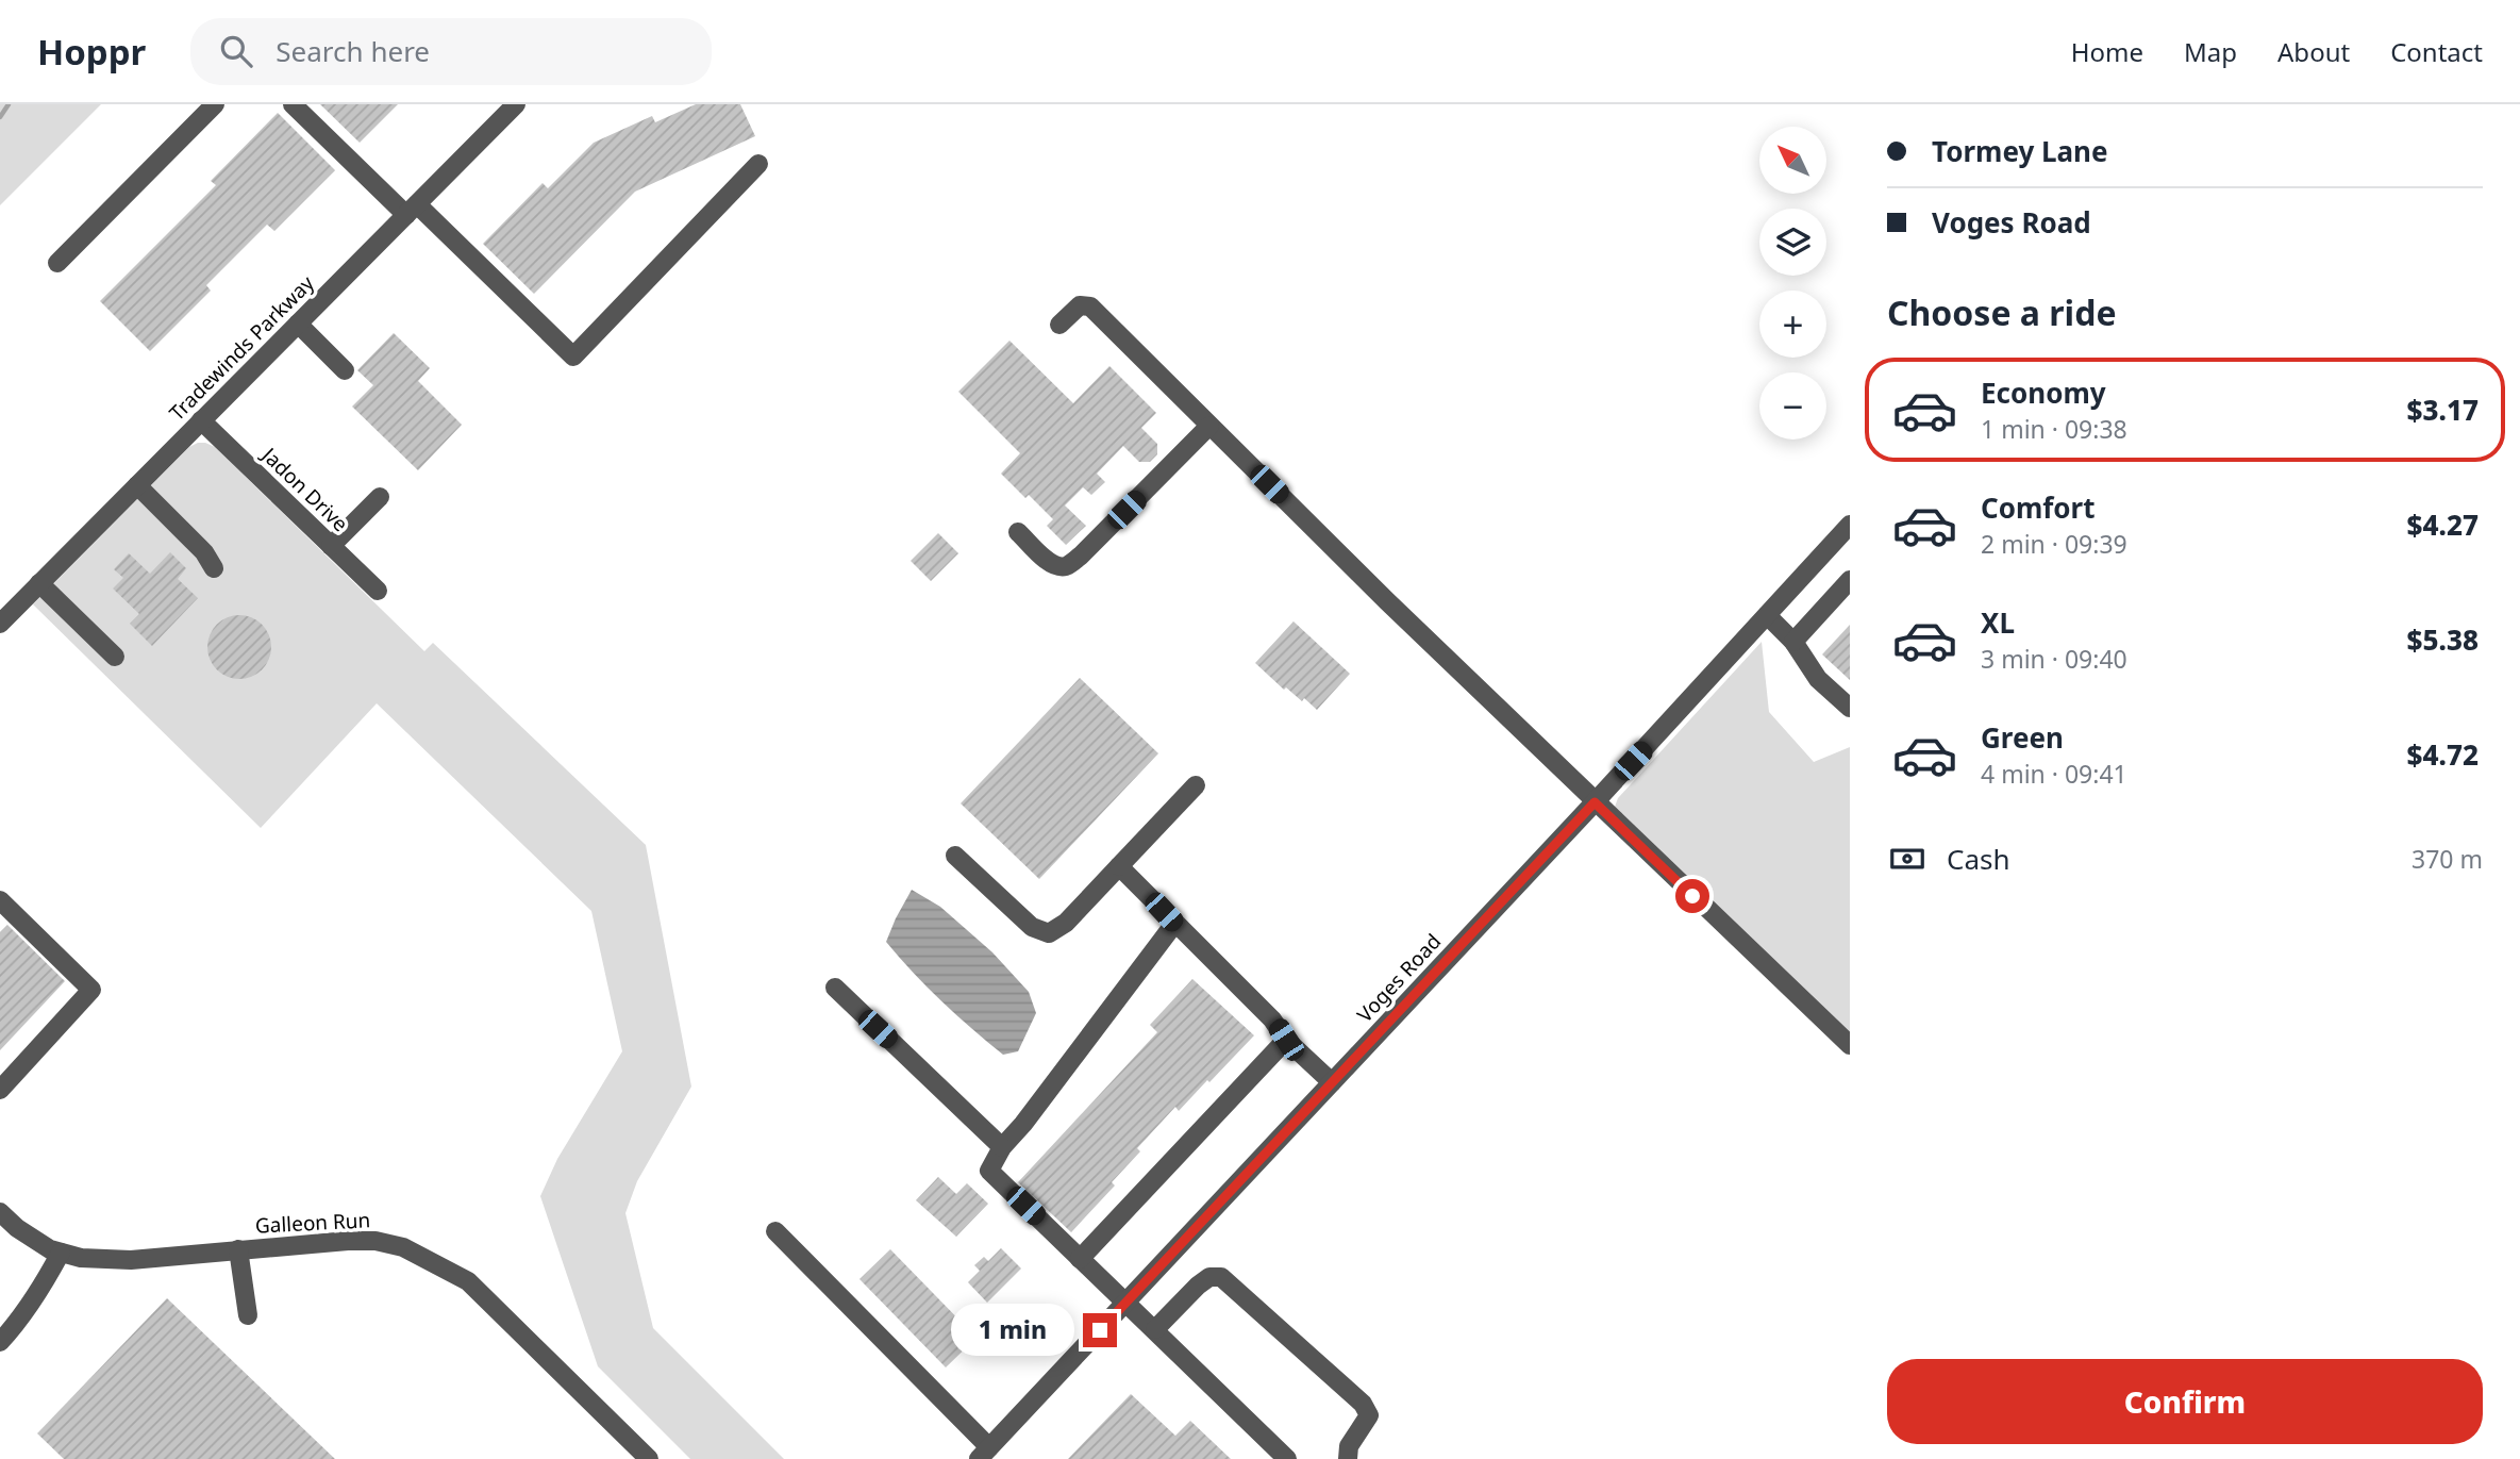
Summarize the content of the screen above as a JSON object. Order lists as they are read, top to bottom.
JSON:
{
  "streets": {
    "street": [
      "Tradewinds Parkway",
      "Jadon Drive",
      "Voges Road",
      "Galleon Run"
    ]
  },
  "crossings": [
    ["Tradewinds Parkway", "Jadon Drive"]
  ],
  "north": "top left",
  "page": {
    "header": "Hoppr",
    "search": "Search here",
    "nav": [
      "Home",
      "Map",
      "About",
      "Contact"
    ],
    "banner": ["Tormey Lane", "Voges Road"],
    "map_buttons": ["+", "−"],
    "heading": "Choose a ride",
    "list": [
      {
        "name": "Economy",
        "note": "1 min · 09:38",
        "value": "$3.17"
      },
      {
        "name": "Comfort",
        "note": "2 min · 09:39",
        "value": "$4.27"
      },
      {
        "name": "XL",
        "note": "3 min · 09:40",
        "value": "$5.38"
      },
      {
        "name": "Green",
        "note": "4 min · 09:41",
        "value": "$4.72"
      }
    ],
    "pay": ["Cash", "370 m"],
    "bubble": "1 min",
    "buttons": "Confirm"
  }
}
